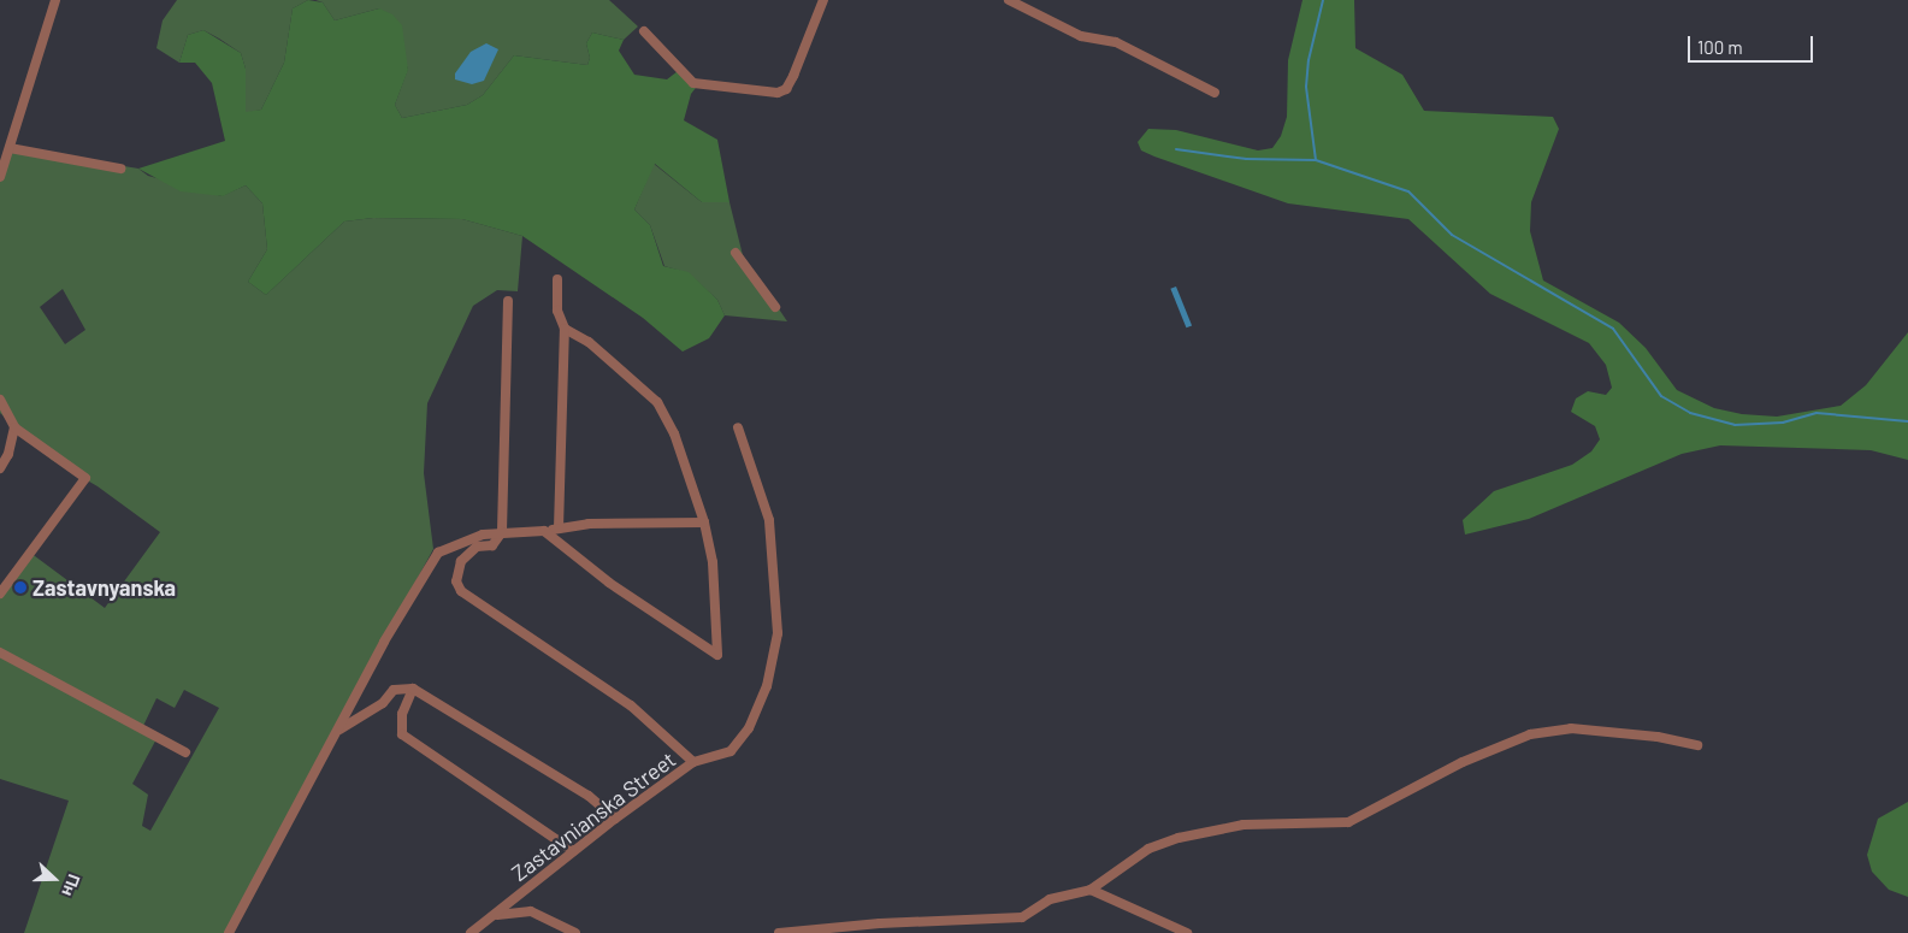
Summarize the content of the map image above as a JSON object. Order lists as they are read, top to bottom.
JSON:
{
  "streets": {
    "street": ["Zastavnianska Street"]
  },
  "places": ["Zastavnyanska"],
  "scale_bar": "100 m",
  "north": "right"
}
